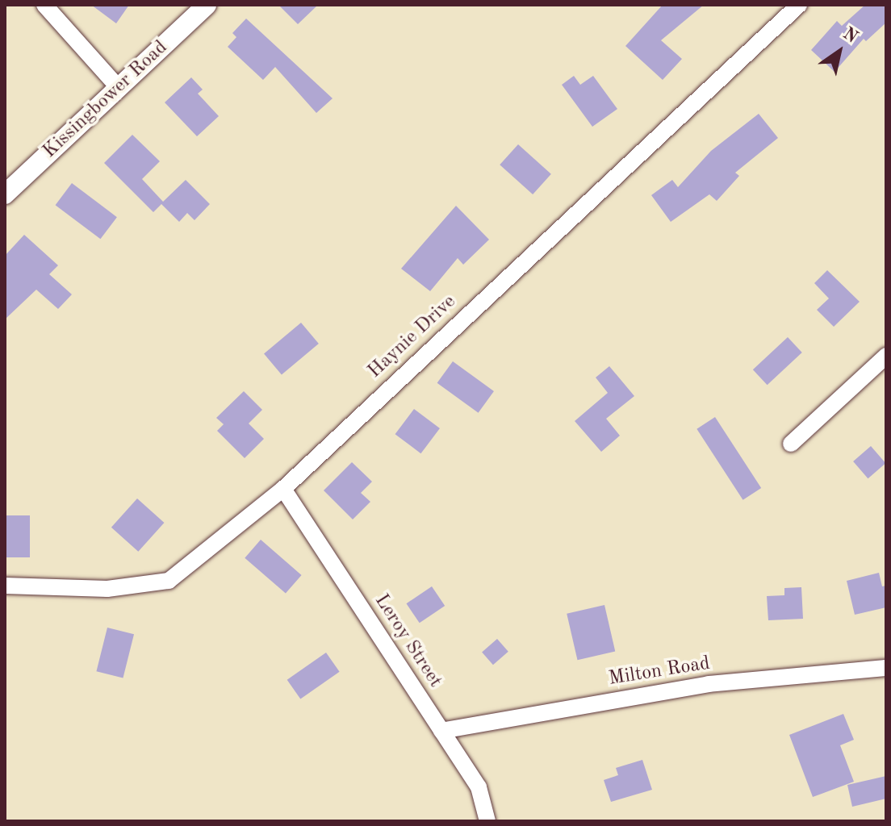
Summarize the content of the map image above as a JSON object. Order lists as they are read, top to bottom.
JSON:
{
  "streets": {
    "street": [
      "Kissingbower Road",
      "Haynie Drive",
      "Leroy Street",
      "Milton Road"
    ]
  },
  "crossings": [
    ["Haynie Drive", "Leroy Street"],
    ["Leroy Street", "Milton Road"]
  ],
  "north": "top right"
}
